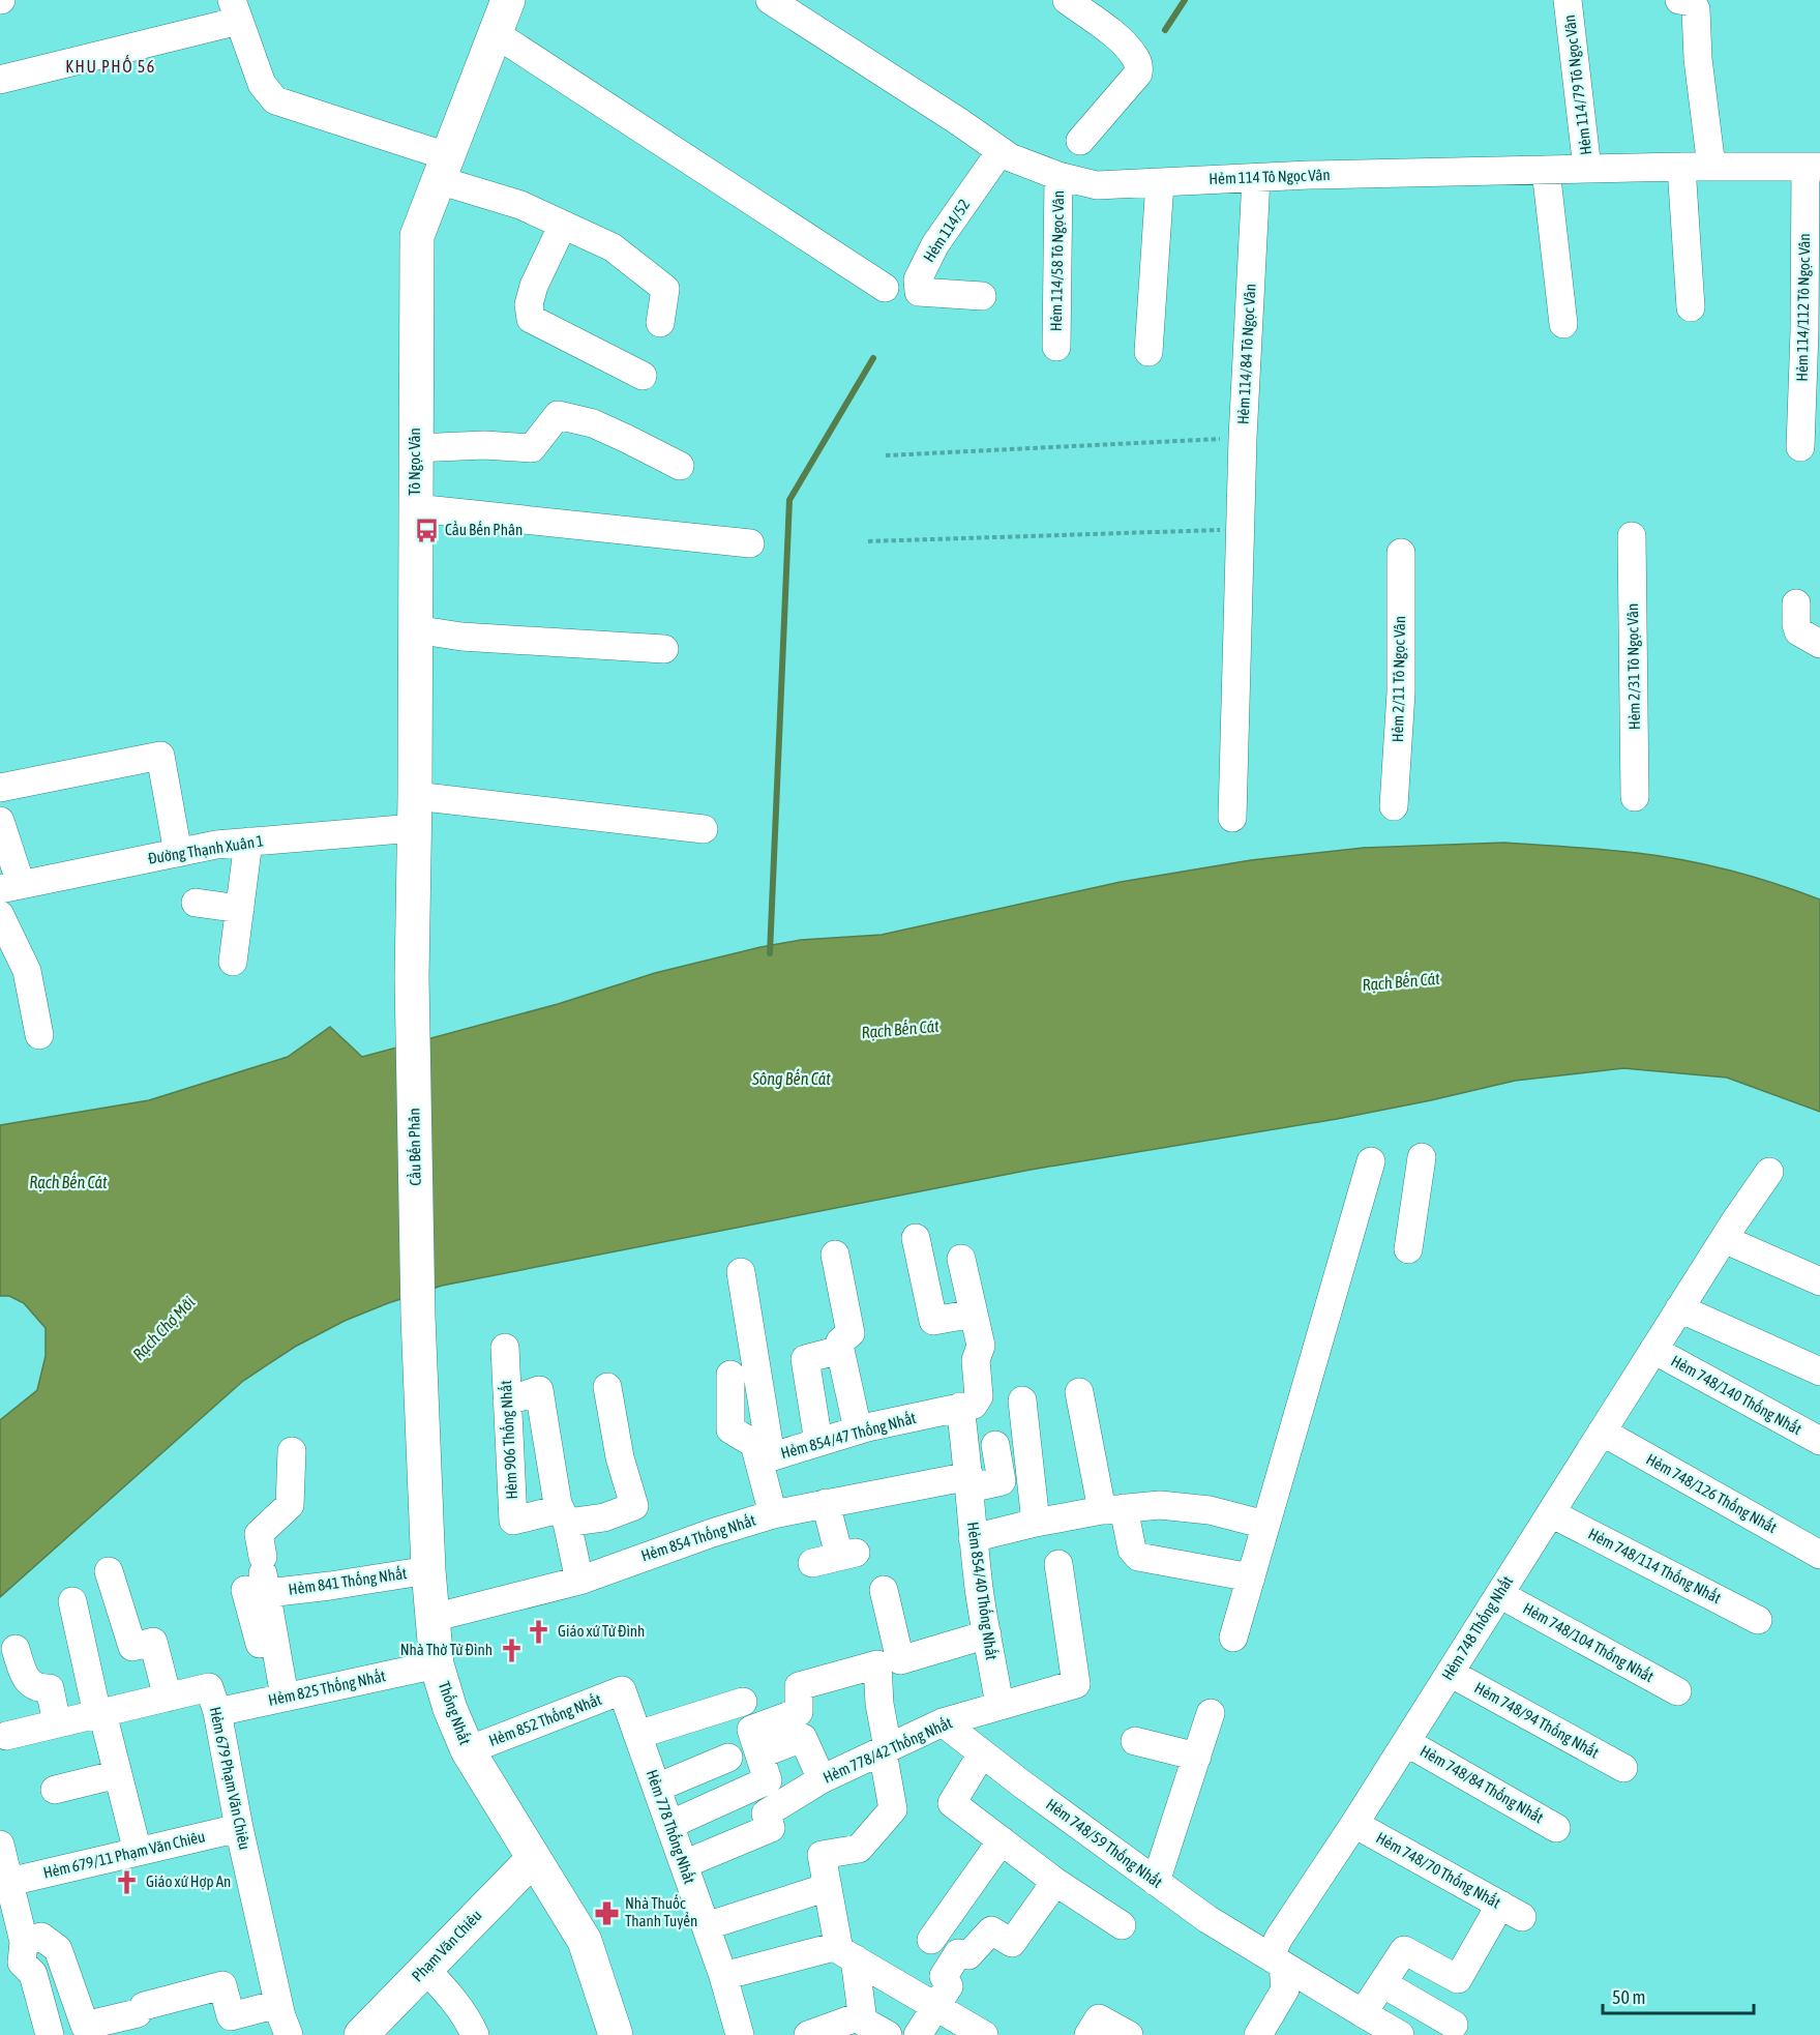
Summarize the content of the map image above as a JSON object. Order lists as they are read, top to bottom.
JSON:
{
  "streets": {
    "main road": [
      "Tô Ngọc Vân",
      "Cầu Bến Phân",
      "Thống Nhất",
      "Phạm Văn Chiêu"
    ],
    "street": [
      "Hẻm 114/79 Tô Ngọc Vân",
      "Hẻm 114 Tô Ngọc Vân",
      "Hẻm 114/52",
      "Hẻm 114/58 Tô Ngọc Vân",
      "Hẻm 114/112 Tô Ngọc Vân",
      "Hẻm 114/84 Tô Ngọc Vân",
      "Hẻm 2/31 Tô Ngọc Vân",
      "Hẻm 2/11 Tô Ngọc Vân",
      "Đường Thạnh Xuân 1",
      "Hẻm 748/140 Thống Nhất",
      "Hẻm 854/47 Thống Nhất",
      "Hẻm 906 Thống Nhất",
      "Hẻm 748/126 Thống Nhất",
      "Hẻm 854 Thống Nhất",
      "Hẻm 748/114 Thống Nhất",
      "Hẻm 841 Thống Nhất",
      "Hẻm 854/40 Thống Nhất",
      "Hẻm 748 Thống Nhất",
      "Hẻm 748/104 Thống Nhất",
      "Hẻm 825 Thống Nhất",
      "Hẻm 852 Thống Nhất",
      "Hẻm 748/94 Thống Nhất",
      "Hẻm 778/42 Thống Nhất",
      "Hẻm 679 Phạm Văn Chiêu",
      "Hẻm 748/84 Thống Nhất",
      "Hẻm 778 Thống Nhất",
      "Hẻm 748/59 Thống Nhất",
      "Hẻm 679/11 Phạm Văn Chiêu",
      "Hẻm 748/70 Thống Nhất"
    ]
  },
  "crossings": [
    ["Hẻm 114/79 Tô Ngọc Vân", "Hẻm 114 Tô Ngọc Vân"],
    ["Hẻm 114 Tô Ngọc Vân", "Hẻm 114/52"],
    ["Hẻm 114 Tô Ngọc Vân", "Hẻm 114/58 Tô Ngọc Vân"],
    ["Hẻm 114 Tô Ngọc Vân", "Hẻm 114/112 Tô Ngọc Vân"],
    ["Hẻm 114 Tô Ngọc Vân", "Hẻm 114/84 Tô Ngọc Vân"],
    ["Tô Ngọc Vân", "Đường Thạnh Xuân 1"],
    ["Tô Ngọc Vân", "Cầu Bến Phân"],
    ["Cầu Bến Phân", "Thống Nhất"],
    ["Hẻm 748/140 Thống Nhất", "Hẻm 748 Thống Nhất"],
    ["Hẻm 854/47 Thống Nhất", "Hẻm 854 Thống Nhất"],
    ["Hẻm 854/47 Thống Nhất", "Hẻm 854/40 Thống Nhất"],
    ["Hẻm 748/126 Thống Nhất", "Hẻm 748 Thống Nhất"],
    ["Hẻm 854 Thống Nhất", "Hẻm 854/40 Thống Nhất"],
    ["Hẻm 854 Thống Nhất", "Thống Nhất"],
    ["Hẻm 748/114 Thống Nhất", "Hẻm 748 Thống Nhất"],
    ["Hẻm 841 Thống Nhất", "Thống Nhất"],
    ["Hẻm 854/40 Thống Nhất", "Hẻm 778/42 Thống Nhất"],
    ["Hẻm 748 Thống Nhất", "Hẻm 748/104 Thống Nhất"],
    ["Hẻm 748 Thống Nhất", "Hẻm 748/94 Thống Nhất"],
    ["Hẻm 748 Thống Nhất", "Hẻm 748/84 Thống Nhất"],
    ["Hẻm 748 Thống Nhất", "Hẻm 748/59 Thống Nhất"],
    ["Hẻm 748 Thống Nhất", "Hẻm 748/70 Thống Nhất"],
    ["Hẻm 825 Thống Nhất", "Thống Nhất"],
    ["Hẻm 825 Thống Nhất", "Hẻm 679 Phạm Văn Chiêu"],
    ["Thống Nhất", "Hẻm 852 Thống Nhất"],
    ["Thống Nhất", "Phạm Văn Chiêu"],
    ["Hẻm 852 Thống Nhất", "Hẻm 778 Thống Nhất"],
    ["Hẻm 778/42 Thống Nhất", "Hẻm 778 Thống Nhất"],
    ["Hẻm 778/42 Thống Nhất", "Hẻm 748/59 Thống Nhất"],
    ["Hẻm 679 Phạm Văn Chiêu", "Hẻm 679/11 Phạm Văn Chiêu"]
  ],
  "districts": ["KHU PHỐ 56"],
  "water": ["Rạch Bến Cát", "Sông Bến Cát", "Rạch Chợ Mới"],
  "places": {
    "bus stop": ["Cầu Bến Phân"],
    "church": ["Giáo xứ Tử Đình", "Nhà Thờ Tử Đình", "Giáo xứ Hợp An"],
    "pharmacy": ["Nhà Thuốc Thanh Tuyển"]
  },
  "scale_bar": "50 m"
}
